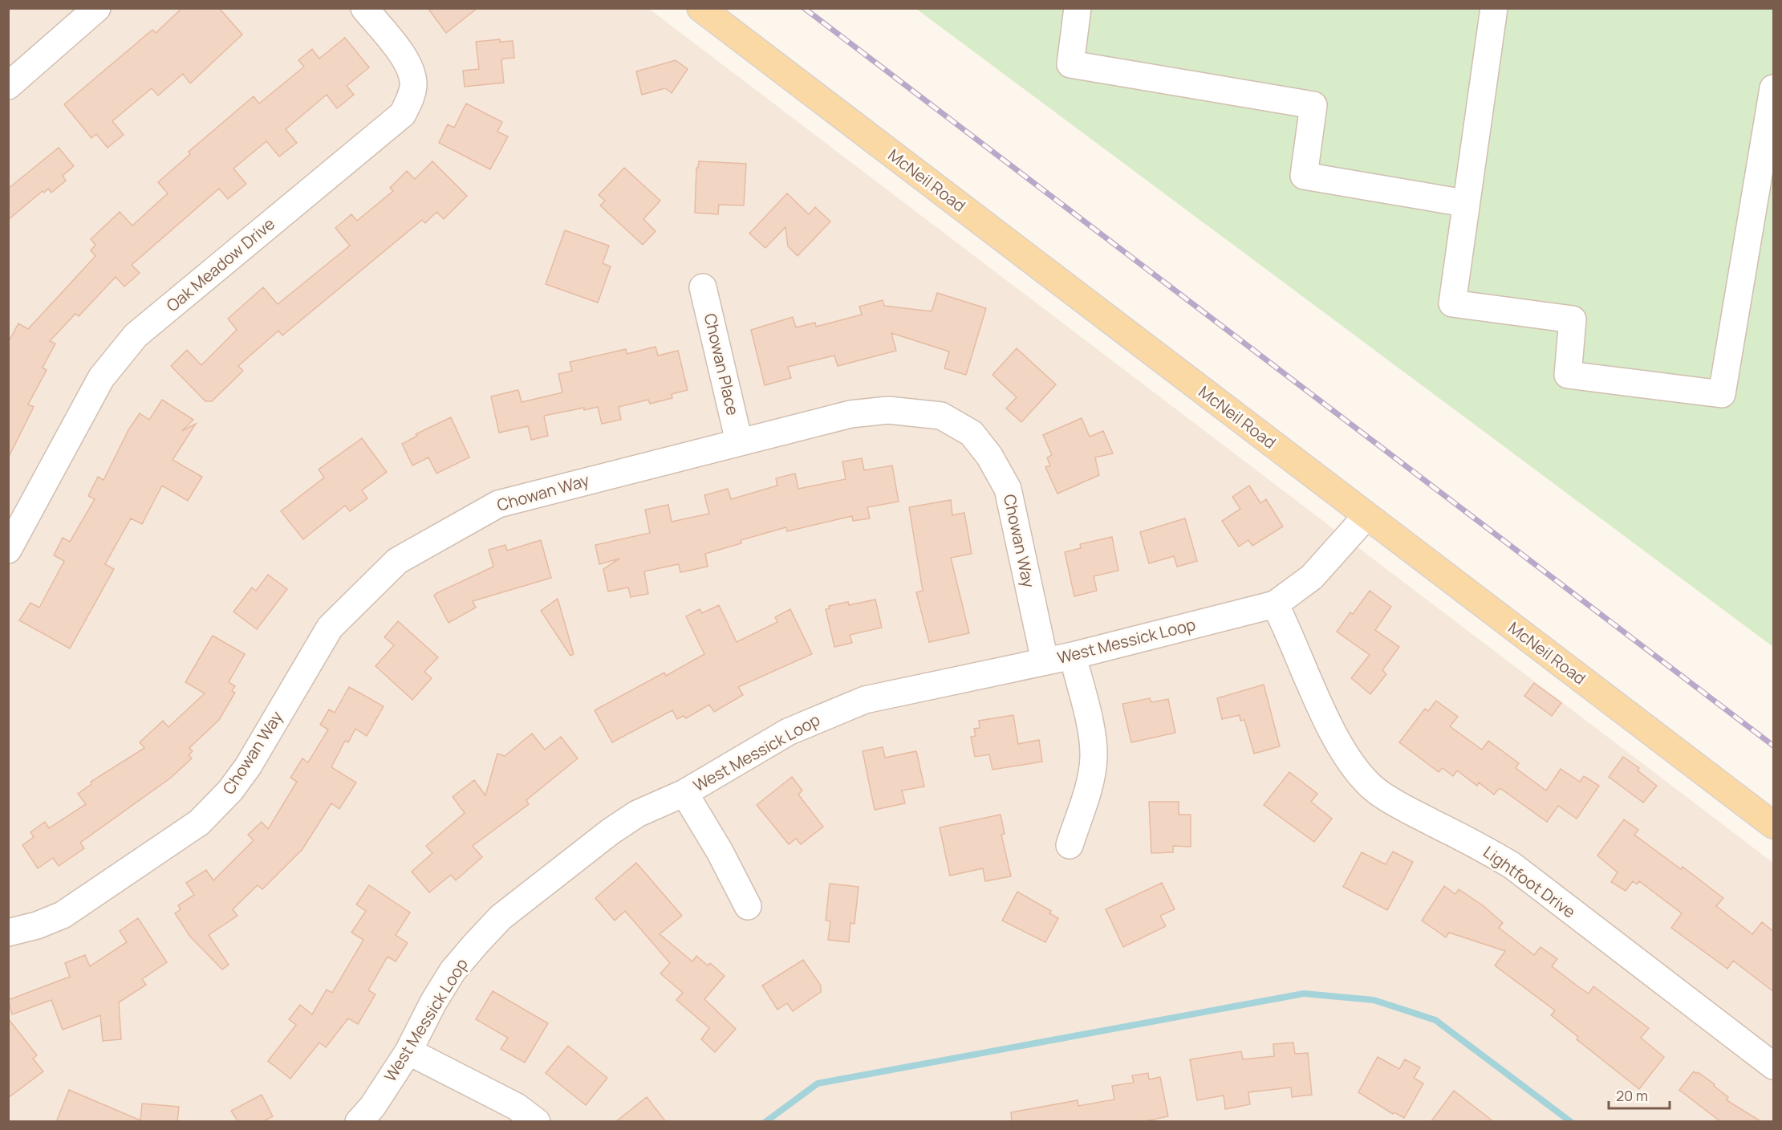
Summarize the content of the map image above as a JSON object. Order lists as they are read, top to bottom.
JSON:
{
  "streets": {
    "main road": ["McNeil Road"],
    "street": [
      "Oak Meadow Drive",
      "Chowan Place",
      "Chowan Way",
      "West Messick Loop",
      "Lightfoot Drive"
    ]
  },
  "crossings": [
    ["McNeil Road", "West Messick Loop"],
    ["Chowan Place", "Chowan Way"],
    ["Chowan Way", "West Messick Loop"],
    ["West Messick Loop", "Lightfoot Drive"]
  ],
  "scale_bar": "20 m"
}
